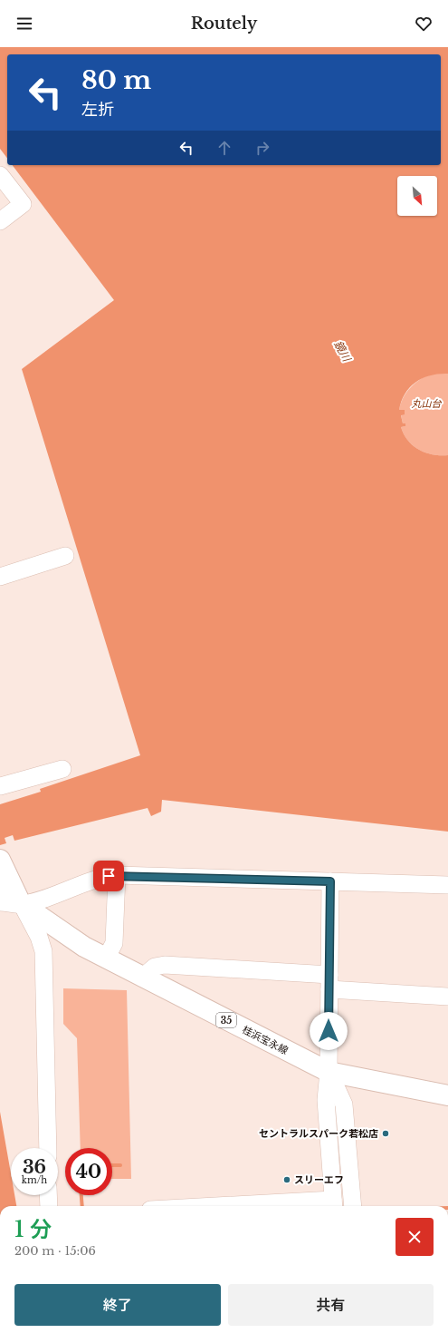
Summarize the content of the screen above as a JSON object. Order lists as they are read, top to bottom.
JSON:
{
  "streets": {
    "main road": ["35", "桂浜宝永線"]
  },
  "water": ["鏡川"],
  "parks": ["丸山台"],
  "places": ["セントラルスパーク若松店", "スリーエフ"],
  "north": "bottom right",
  "page": {
    "header": "Routely",
    "turn": ["80 m", "左折"],
    "speed": "36 km/h",
    "limit": "40",
    "heading": ["1 分", "200 m · 15:06"],
    "buttons": ["終了", "共有"]
  }
}
